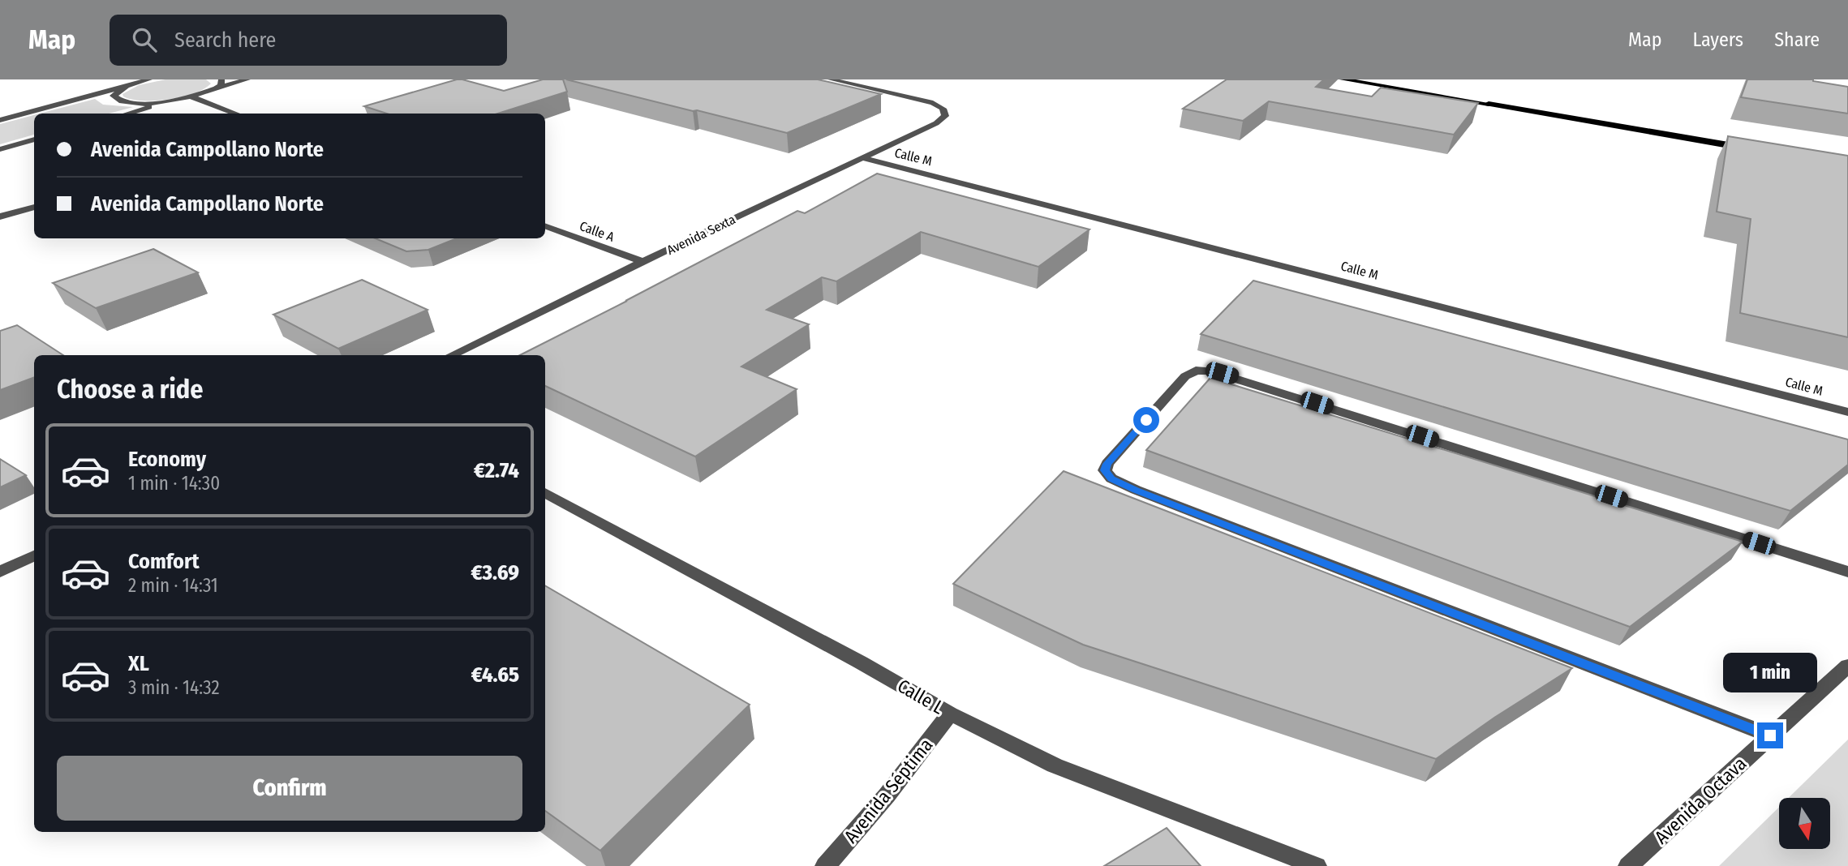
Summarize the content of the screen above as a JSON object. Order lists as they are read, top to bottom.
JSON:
{
  "streets": {
    "street": [
      "Calle M",
      "Calle A",
      "Avenida Sexta",
      "Calle L",
      "Avenida Séptima",
      "Avenida Octava"
    ]
  },
  "crossings": [
    ["Calle M", "Avenida Sexta"],
    ["Calle A", "Avenida Sexta"],
    ["Calle L", "Avenida Séptima"]
  ],
  "north": "bottom",
  "page": {
    "header": "Map",
    "search": "Search here",
    "nav": ["Map", "Layers", "Share"],
    "banner": ["Avenida Campollano Norte", "Avenida Campollano Norte"],
    "heading": "Choose a ride",
    "list": [
      {
        "name": "Economy",
        "note": "1 min · 14:30",
        "value": "€2.74"
      },
      {
        "name": "Comfort",
        "note": "2 min · 14:31",
        "value": "€3.69"
      },
      {
        "name": "XL",
        "note": "3 min · 14:32",
        "value": "€4.65"
      }
    ],
    "bubble": "1 min",
    "buttons": "Confirm"
  }
}
